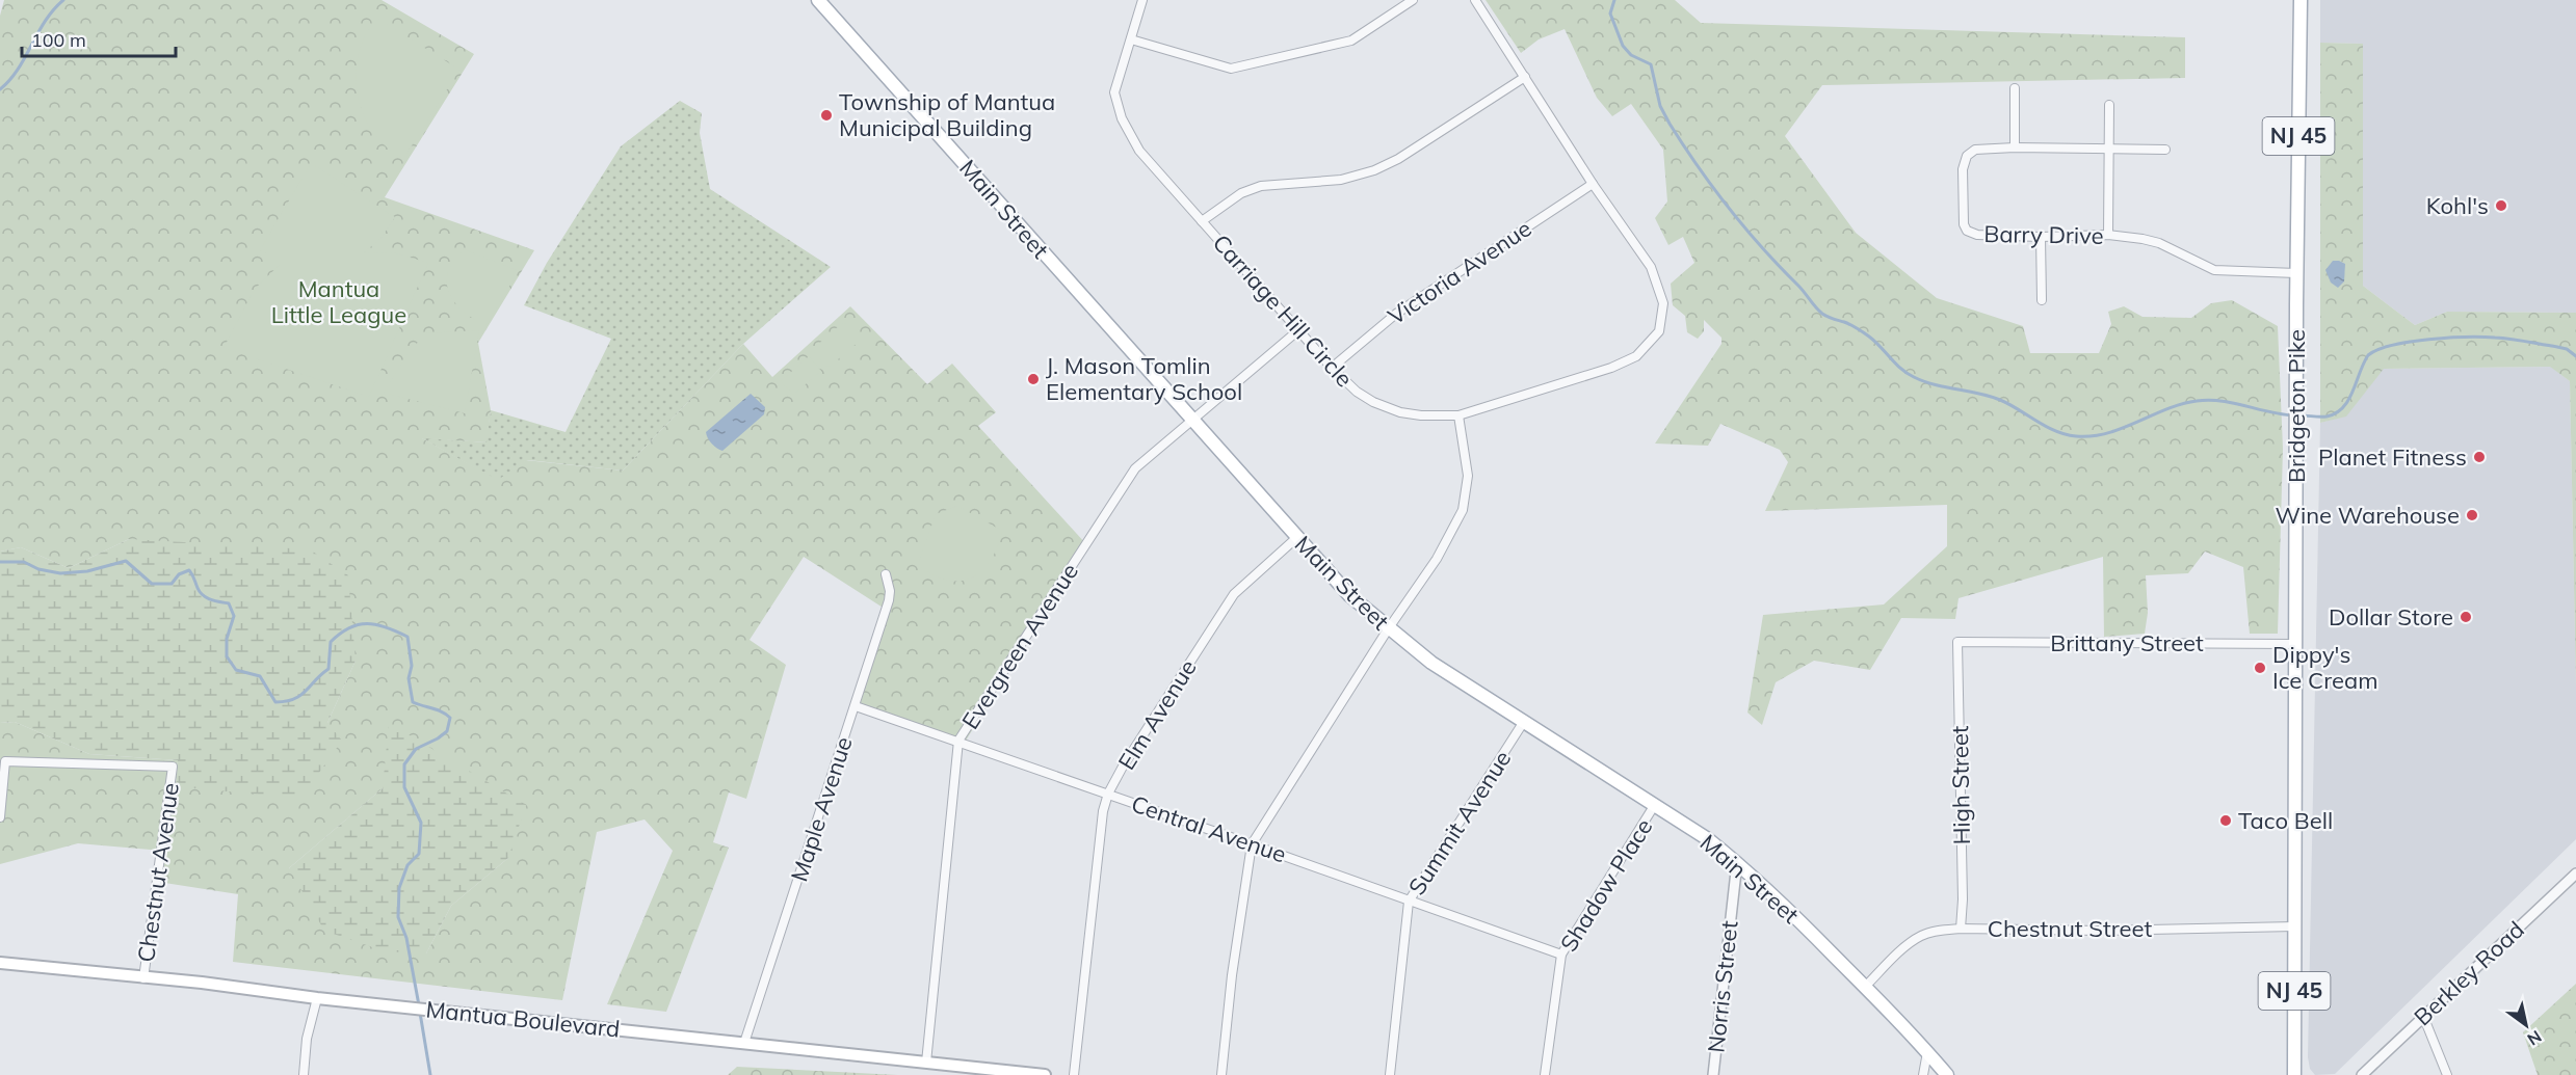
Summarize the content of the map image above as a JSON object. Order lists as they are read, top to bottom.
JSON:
{
  "streets": {
    "main road": [
      "NJ 45",
      "Main Street",
      "Bridgeton Pike",
      "Mantua Boulevard"
    ],
    "street": [
      "Barry Drive",
      "Victoria Avenue",
      "Carriage Hill Circle",
      "Brittany Street",
      "Evergreen Avenue",
      "Elm Avenue",
      "High Street",
      "Maple Avenue",
      "Summit Avenue",
      "Central Avenue",
      "Chestnut Avenue",
      "Shadow Place",
      "Chestnut Street",
      "Berkley Road",
      "Norris Street"
    ]
  },
  "crossings": [
    ["Main Street", "Evergreen Avenue"],
    ["Main Street", "Elm Avenue"],
    ["Main Street", "Summit Avenue"],
    ["Main Street", "Shadow Place"],
    ["Main Street", "Chestnut Street"],
    ["Main Street", "Norris Street"],
    ["Barry Drive", "Bridgeton Pike"],
    ["Victoria Avenue", "Carriage Hill Circle"],
    ["Carriage Hill Circle", "Evergreen Avenue"],
    ["Bridgeton Pike", "Brittany Street"],
    ["Bridgeton Pike", "Chestnut Street"],
    ["Brittany Street", "High Street"],
    ["Evergreen Avenue", "Central Avenue"],
    ["Evergreen Avenue", "Mantua Boulevard"],
    ["Elm Avenue", "Central Avenue"],
    ["High Street", "Chestnut Street"],
    ["Maple Avenue", "Central Avenue"],
    ["Maple Avenue", "Mantua Boulevard"],
    ["Summit Avenue", "Central Avenue"],
    ["Central Avenue", "Shadow Place"],
    ["Chestnut Avenue", "Mantua Boulevard"]
  ],
  "parks": ["Mantua Little League"],
  "places": [
    "Township of Mantua Municipal Building",
    "Kohl's",
    "J. Mason Tomlin Elementary School",
    "Planet Fitness",
    "Wine Warehouse",
    "Dollar Store",
    "Dippy's Ice Cream",
    "Taco Bell"
  ],
  "scale_bar": "100 m",
  "north": "bottom right"
}
